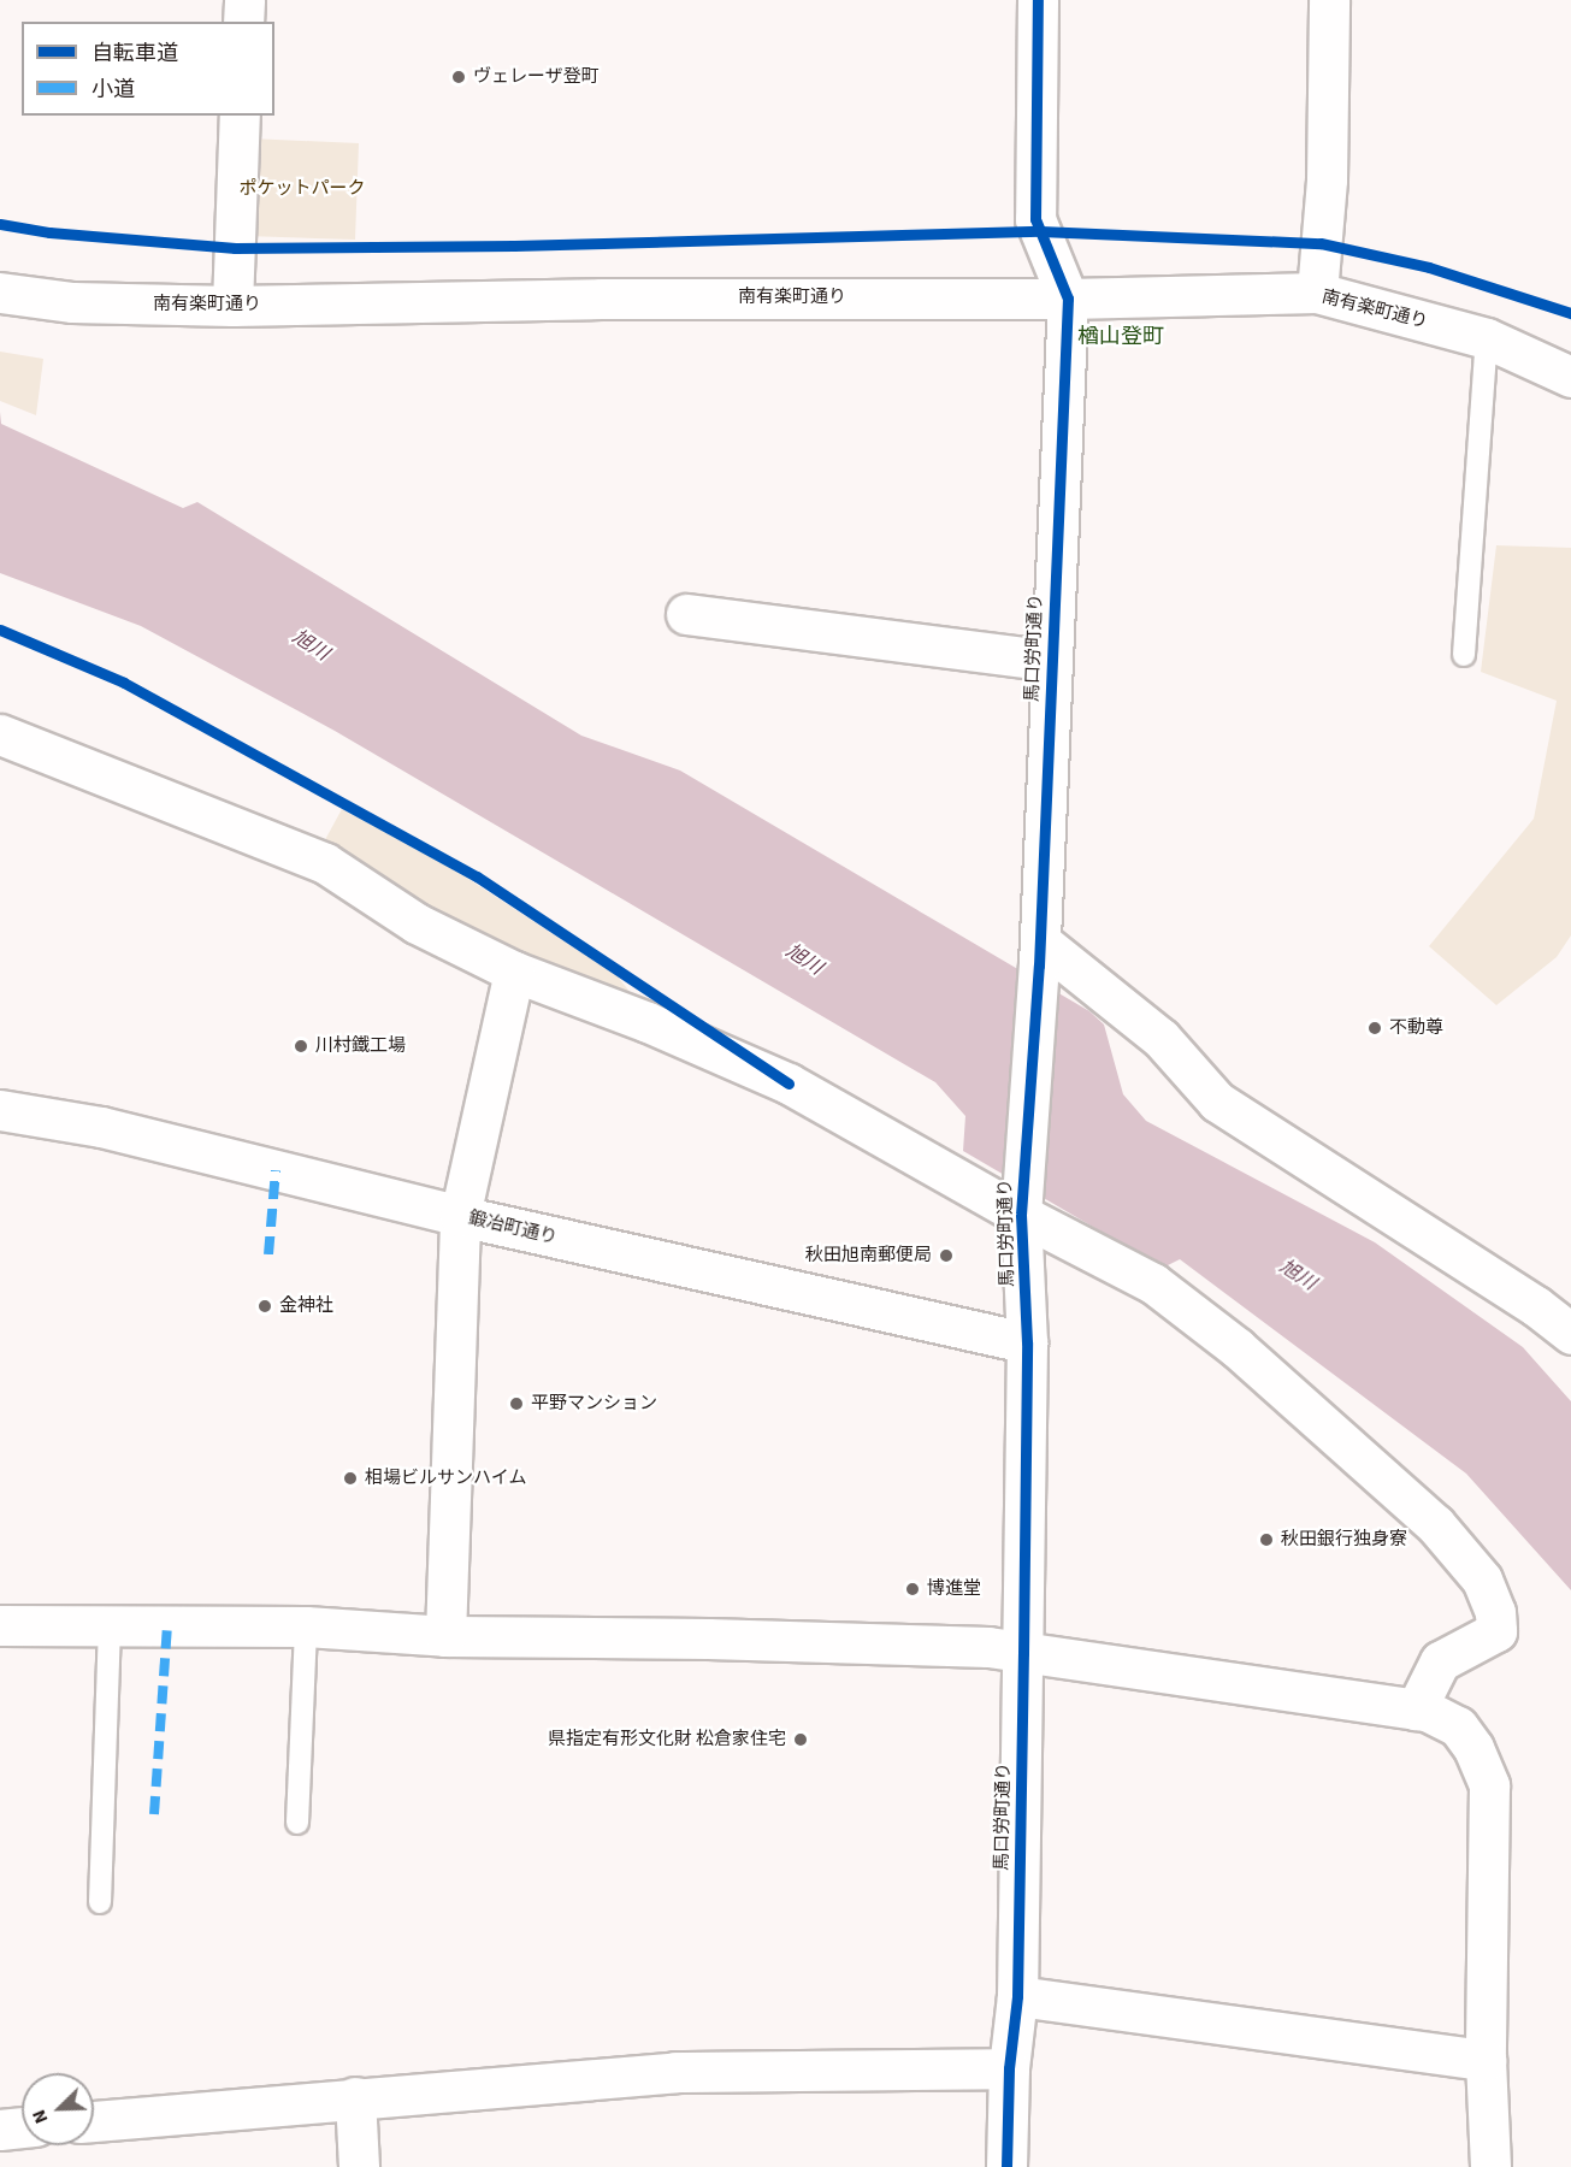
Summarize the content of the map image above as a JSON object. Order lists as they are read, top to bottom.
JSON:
{
  "streets": {
    "street": ["南有楽町通り", "馬口労町通り", "鍛冶町通り"]
  },
  "crossings": [
    ["南有楽町通り", "馬口労町通り"],
    ["馬口労町通り", "鍛冶町通り"]
  ],
  "districts": ["楢山登町"],
  "water": ["旭川"],
  "parks": ["ポケットパーク"],
  "places": [
    "ヴェレーザ登町",
    "不動尊",
    "川村鐵工場",
    "秋田旭南郵便局",
    "金神社",
    "平野マンション",
    "相場ビルサンハイム",
    "秋田銀行独身寮",
    "博進堂",
    "県指定有形文化財 松倉家住宅"
  ],
  "legend": ["自転車道", "小道"],
  "north": "bottom left"
}
